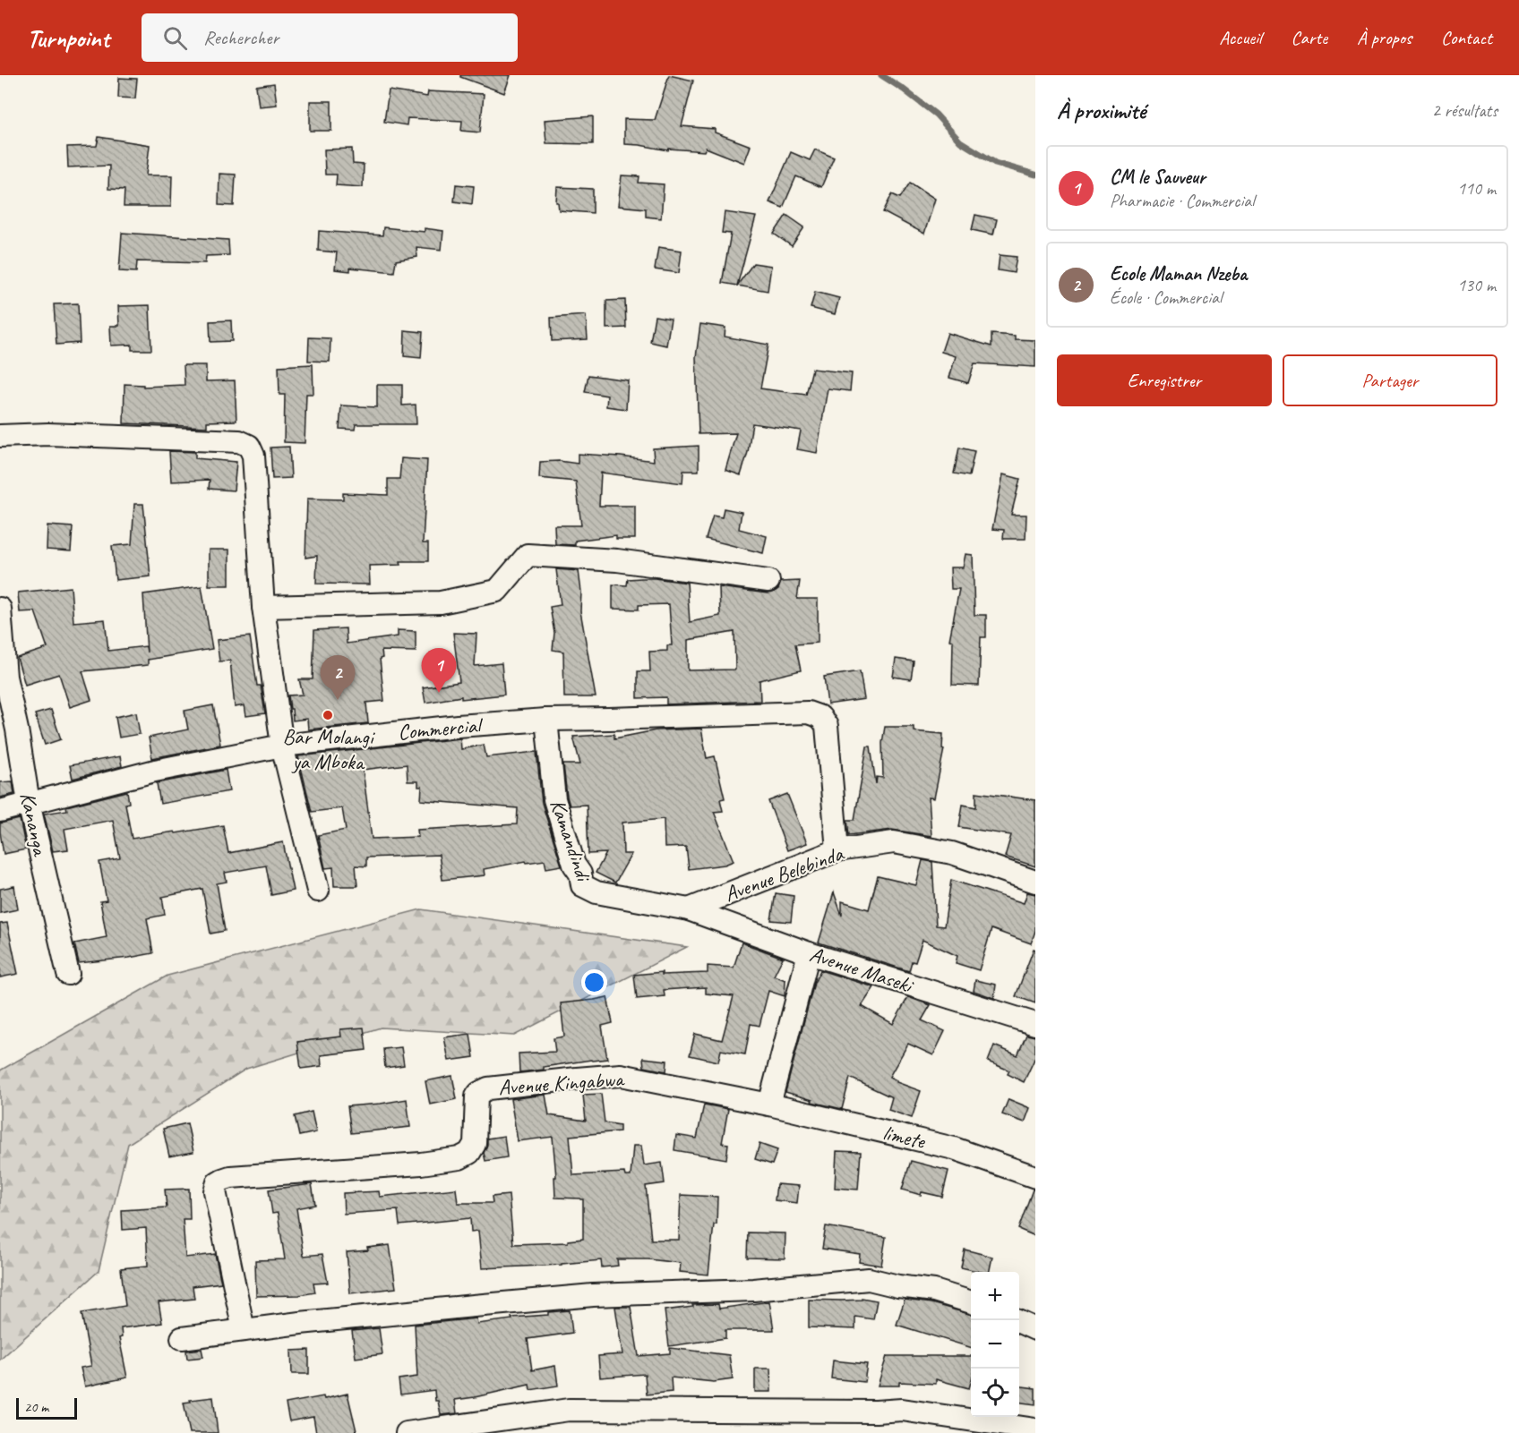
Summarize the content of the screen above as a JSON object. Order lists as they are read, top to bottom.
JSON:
{
  "streets": {
    "street": [
      "Commercial",
      "Kananga",
      "Kamandindi",
      "Avenue Belebinda",
      "Avenue Maseki",
      "Avenue Kingabwa",
      "limete"
    ]
  },
  "crossings": [
    ["Commercial", "Kananga"],
    ["Commercial", "Kamandindi"],
    ["Commercial", "Avenue Belebinda"],
    ["Kamandindi", "Avenue Belebinda"],
    ["Kamandindi", "Avenue Maseki"],
    ["Avenue Belebinda", "Avenue Maseki"],
    ["Avenue Kingabwa", "limete"]
  ],
  "places": ["Bar Molangi ya Mboka"],
  "scale_bar": "20 m",
  "page": {
    "header": "Turnpoint",
    "search": "Rechercher",
    "nav": [
      "Accueil",
      "Carte",
      "À propos",
      "Contact"
    ],
    "heading": ["À proximité", "2 résultats"],
    "list": [
      {
        "mark": "1",
        "name": "CM le Sauveur",
        "note": "Pharmacie · Commercial",
        "value": "110 m"
      },
      {
        "mark": "2",
        "name": "Ecole Maman Nzeba",
        "note": "École · Commercial",
        "value": "130 m"
      }
    ],
    "buttons": ["Enregistrer", "Partager"],
    "pins": ["1", "2"],
    "map_buttons": ["+", "−"],
    "scale": "20 m"
  }
}
